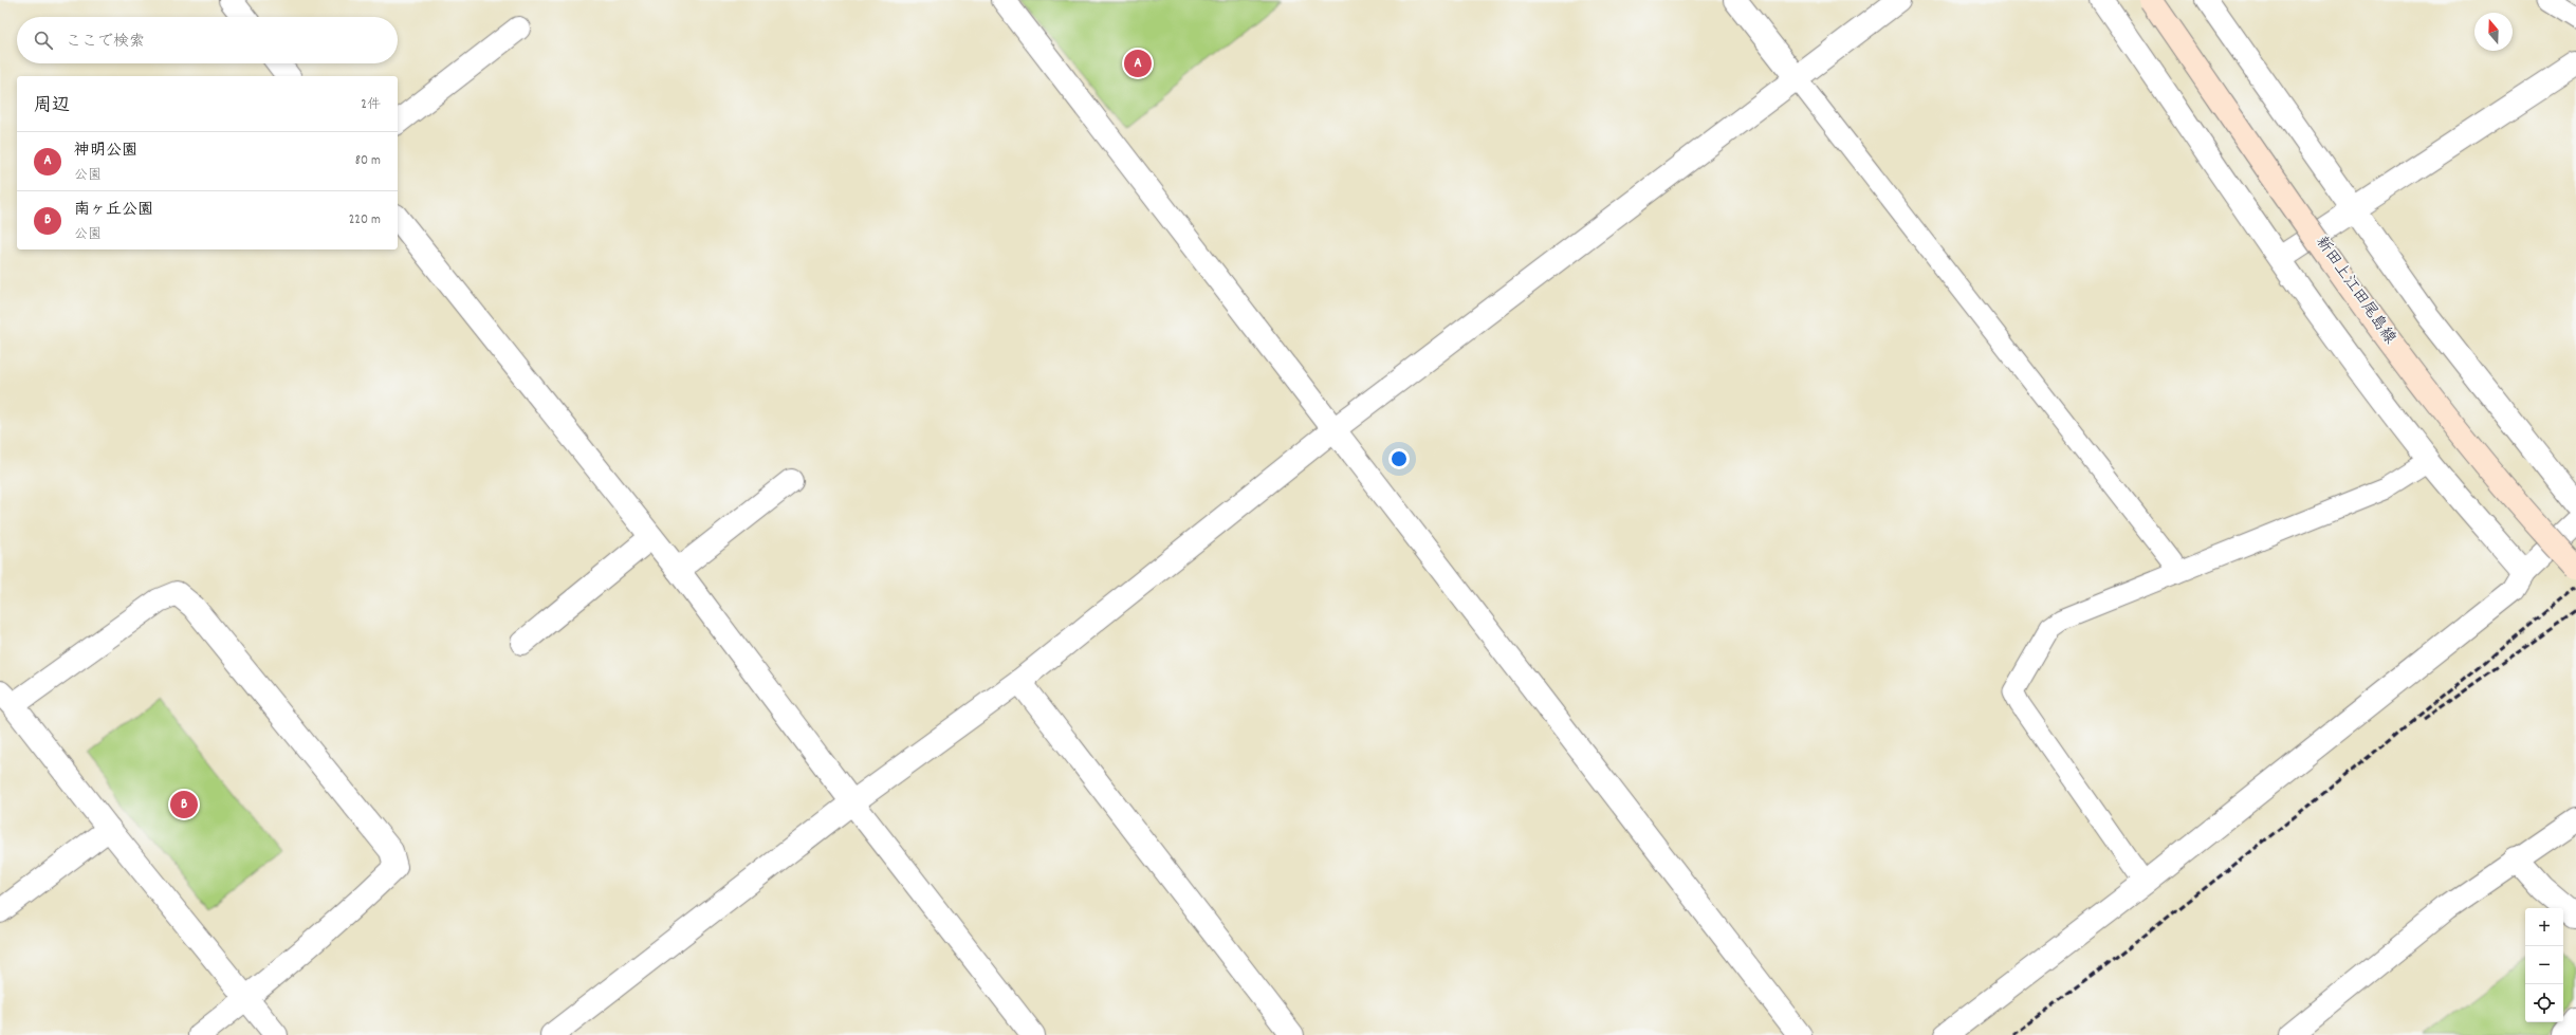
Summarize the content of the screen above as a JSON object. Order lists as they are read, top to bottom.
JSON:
{
  "streets": {
    "main road": ["新田上江田尾島線"]
  },
  "north": "top",
  "page": {
    "search": "ここで検索",
    "pins": ["A", "B"],
    "heading": ["周辺", "2件"],
    "list": [
      {
        "mark": "A",
        "name": "神明公園",
        "note": "公園",
        "value": "80 m"
      },
      {
        "mark": "B",
        "name": "南ヶ丘公園",
        "note": "公園",
        "value": "220 m"
      }
    ],
    "map_buttons": ["+", "−"]
  }
}
